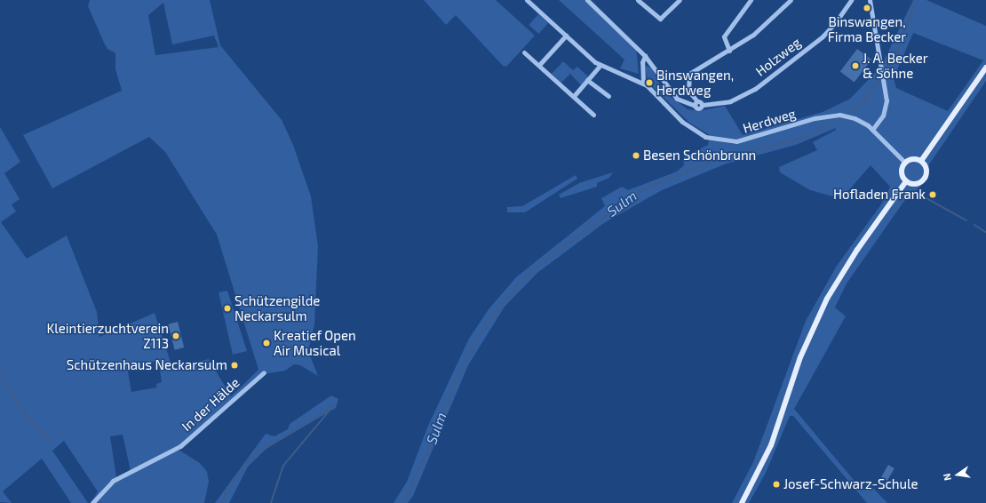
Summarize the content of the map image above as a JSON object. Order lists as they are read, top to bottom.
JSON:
{
  "streets": {
    "street": ["Holzweg", "Herdweg", "In der Hälde"]
  },
  "water": ["Sulm"],
  "places": [
    "Binswangen, Firma Becker",
    "J. A. Becker & Söhne",
    "Binswangen, Herdweg",
    "Besen Schönbrunn",
    "Hofladen Frank",
    "Schützengilde Neckarsulm",
    "Kleintierzuchtverein Z113",
    "Kreatief Open Air Musical",
    "Schützenhaus Neckarsulm",
    "Josef-Schwarz-Schule"
  ],
  "north": "left"
}
